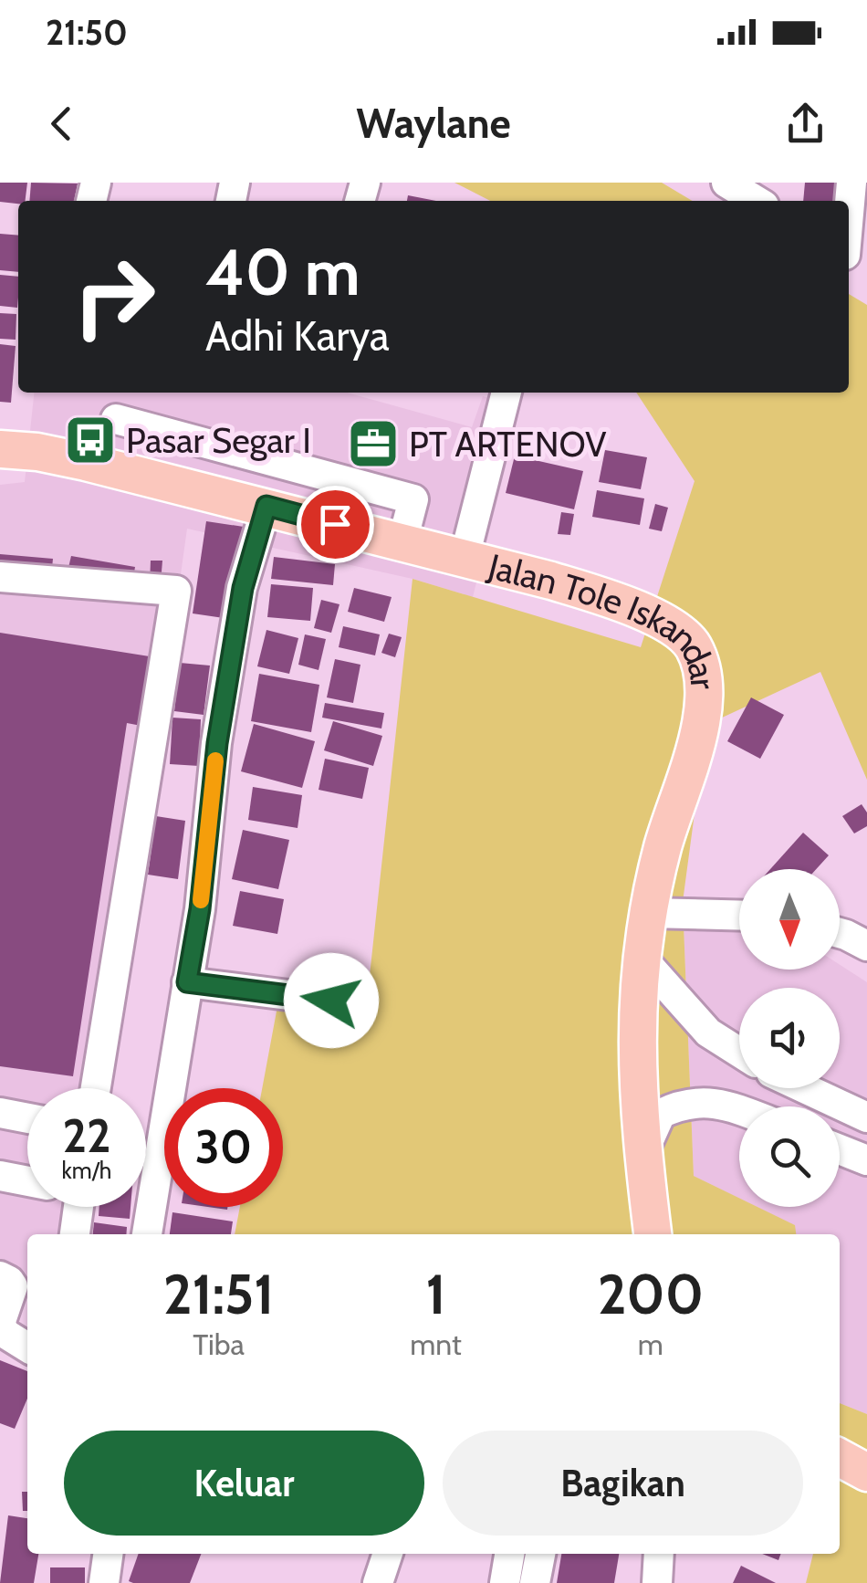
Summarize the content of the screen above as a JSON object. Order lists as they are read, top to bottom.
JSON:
{
  "streets": {
    "main road": ["Jalan Tole Iskandar"]
  },
  "places": {
    "bus stop": ["Pasar Segar I"],
    "office": ["PT ARTENOV"]
  },
  "north": "bottom",
  "page": {
    "status": "21:50",
    "header": "Waylane",
    "turn": ["40 m", "Adhi Karya"],
    "speed": "22 km/h",
    "limit": "30",
    "eta": [
      "21:51",
      "Tiba",
      "1",
      "mnt",
      "200",
      "m"
    ],
    "buttons": ["Keluar", "Bagikan"]
  }
}
